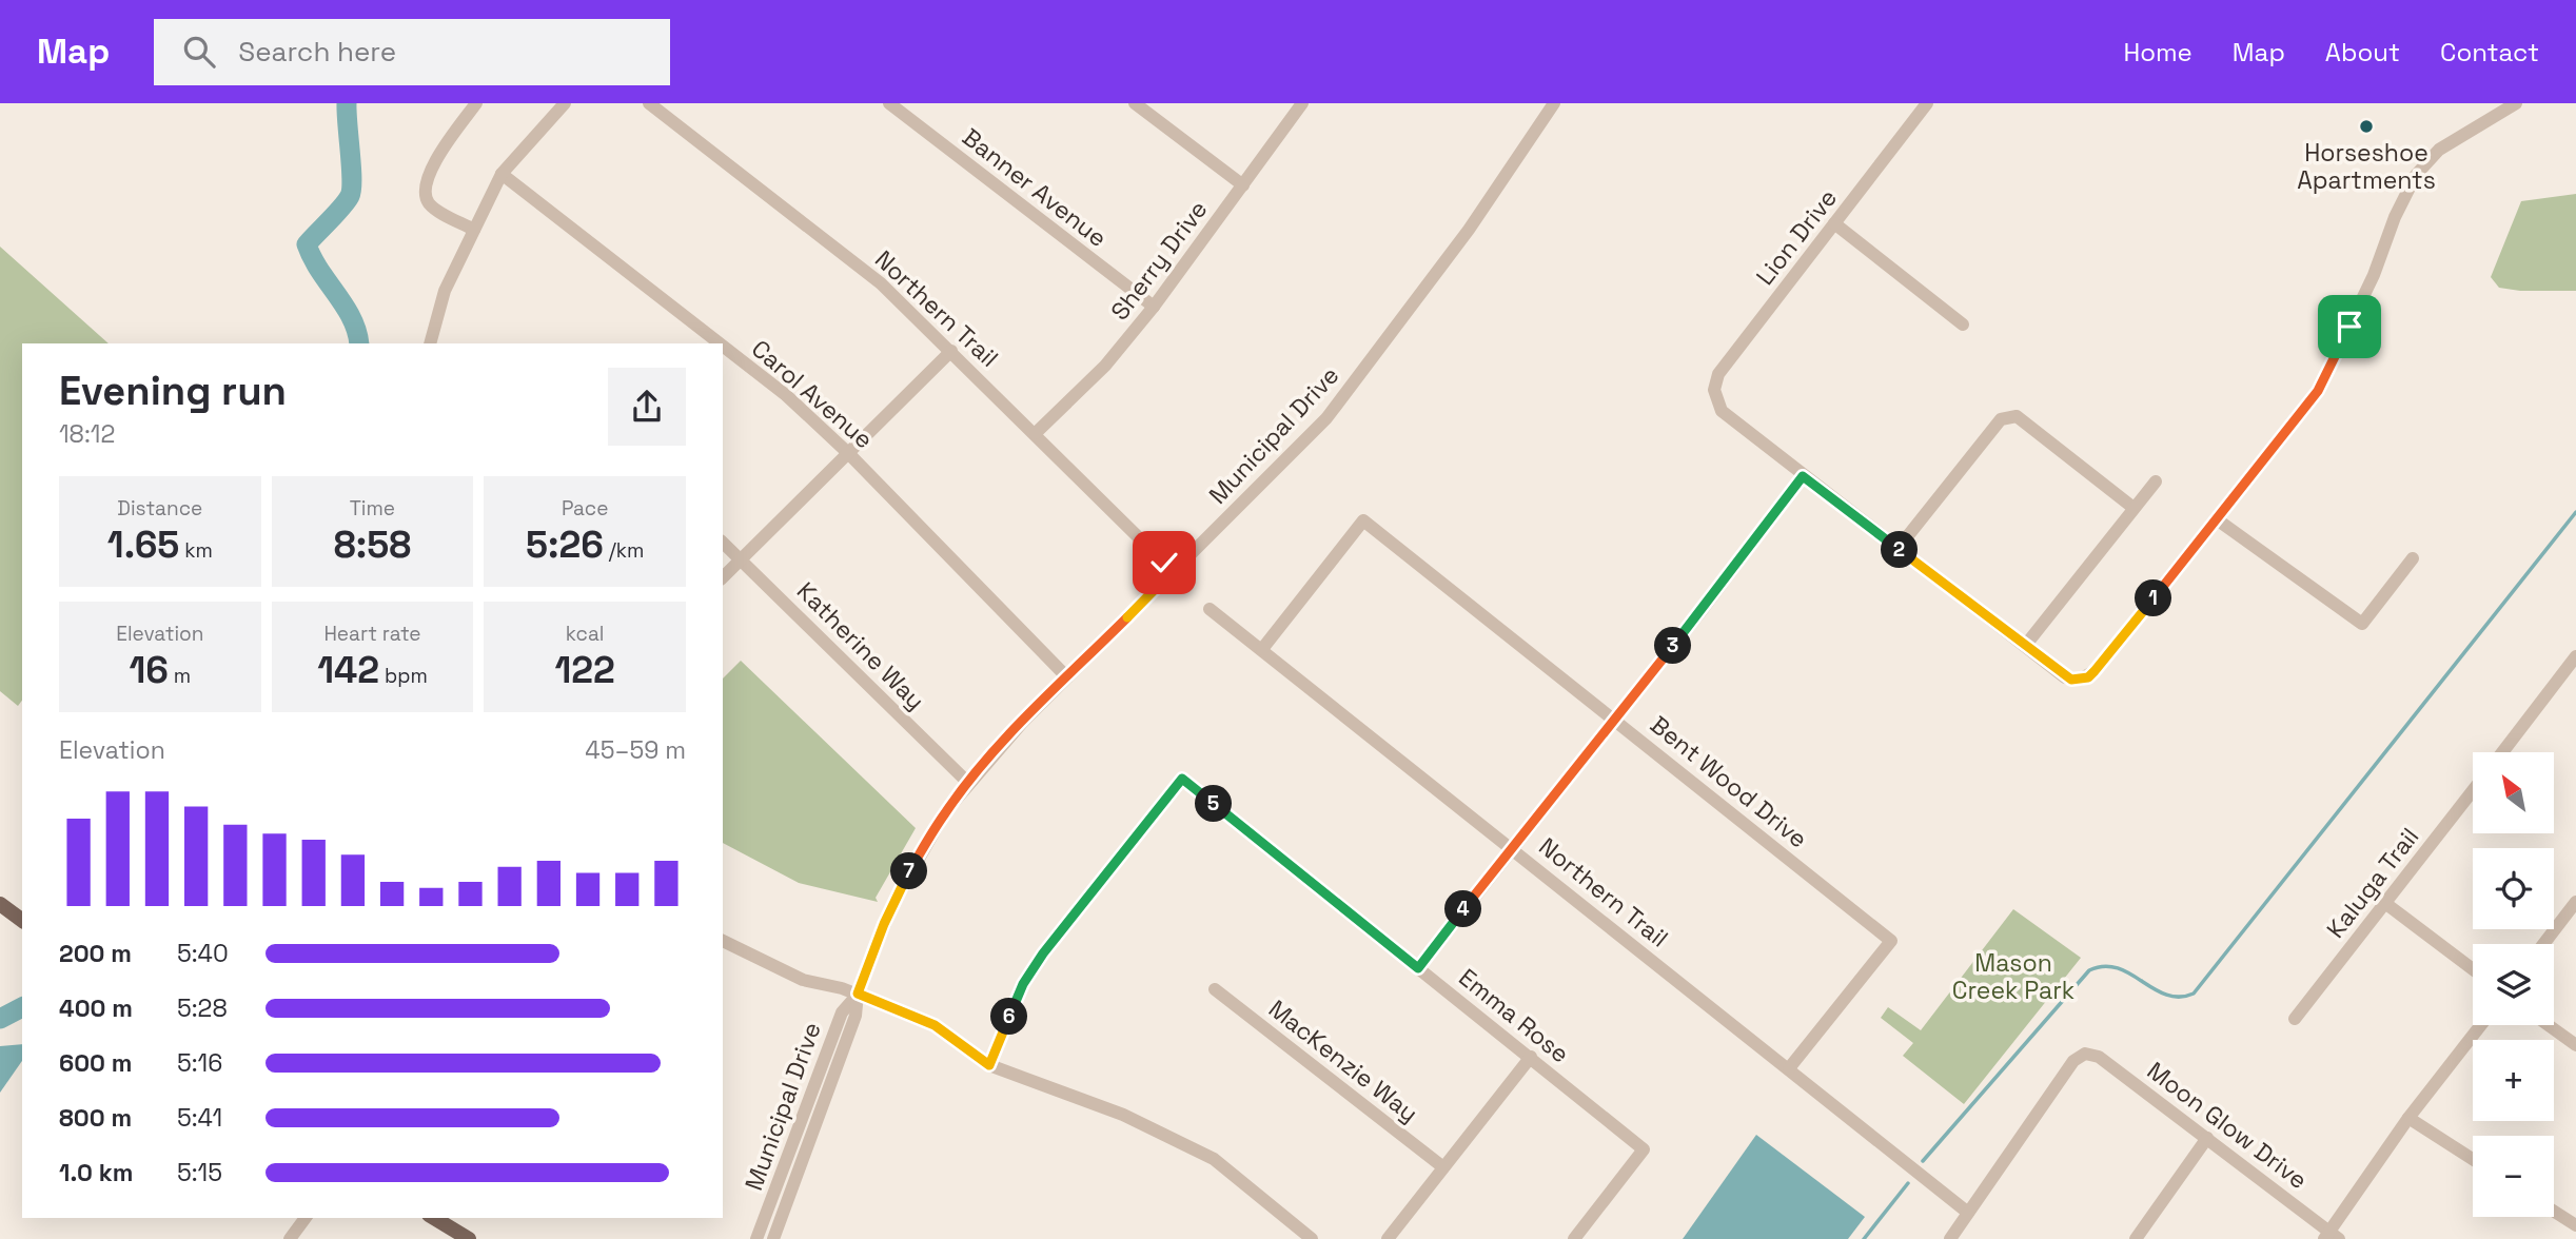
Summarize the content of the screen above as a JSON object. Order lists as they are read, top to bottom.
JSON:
{
  "streets": {
    "street": [
      "Banner Avenue",
      "Lion Drive",
      "Sherry Drive",
      "Northern Trail",
      "Carol Avenue",
      "Municipal Drive",
      "Katherine Way",
      "Bent Wood Drive",
      "Kaluga Trail",
      "Emma Rose",
      "MacKenzie Way",
      "Moon Glow Drive"
    ]
  },
  "crossings": [
    ["Banner Avenue", "Sherry Drive"],
    ["Sherry Drive", "Northern Trail"],
    ["Northern Trail", "Municipal Drive"],
    ["Northern Trail", "Bent Wood Drive"],
    ["Northern Trail", "Moon Glow Drive"],
    ["Carol Avenue", "Municipal Drive"],
    ["Municipal Drive", "Katherine Way"]
  ],
  "parks": ["Mason Creek Park"],
  "places": ["Horseshoe Apartments"],
  "north": "top left",
  "page": {
    "header": "Map",
    "search": "Search here",
    "nav": [
      "Home",
      "Map",
      "About",
      "Contact"
    ],
    "heading": ["Evening run", "18:12"],
    "stats": [
      ["Distance", "1.65 km"],
      ["Time", "8:58"],
      ["Pace", "5:26 /km"],
      ["Elevation", "16 m"],
      ["Heart rate", "142 bpm"],
      ["kcal", "122"]
    ],
    "pins": [
      "2",
      "1",
      "3",
      "5",
      "7",
      "4",
      "6"
    ],
    "chart": ["Elevation", "45–59 m"],
    "map_buttons": ["+", "−"],
    "list": [
      {
        "name": "200 m",
        "note": "5:40"
      },
      {
        "name": "400 m",
        "note": "5:28"
      },
      {
        "name": "600 m",
        "note": "5:16"
      },
      {
        "name": "800 m",
        "note": "5:41"
      },
      {
        "name": "1.0 km",
        "note": "5:15"
      }
    ]
  }
}
